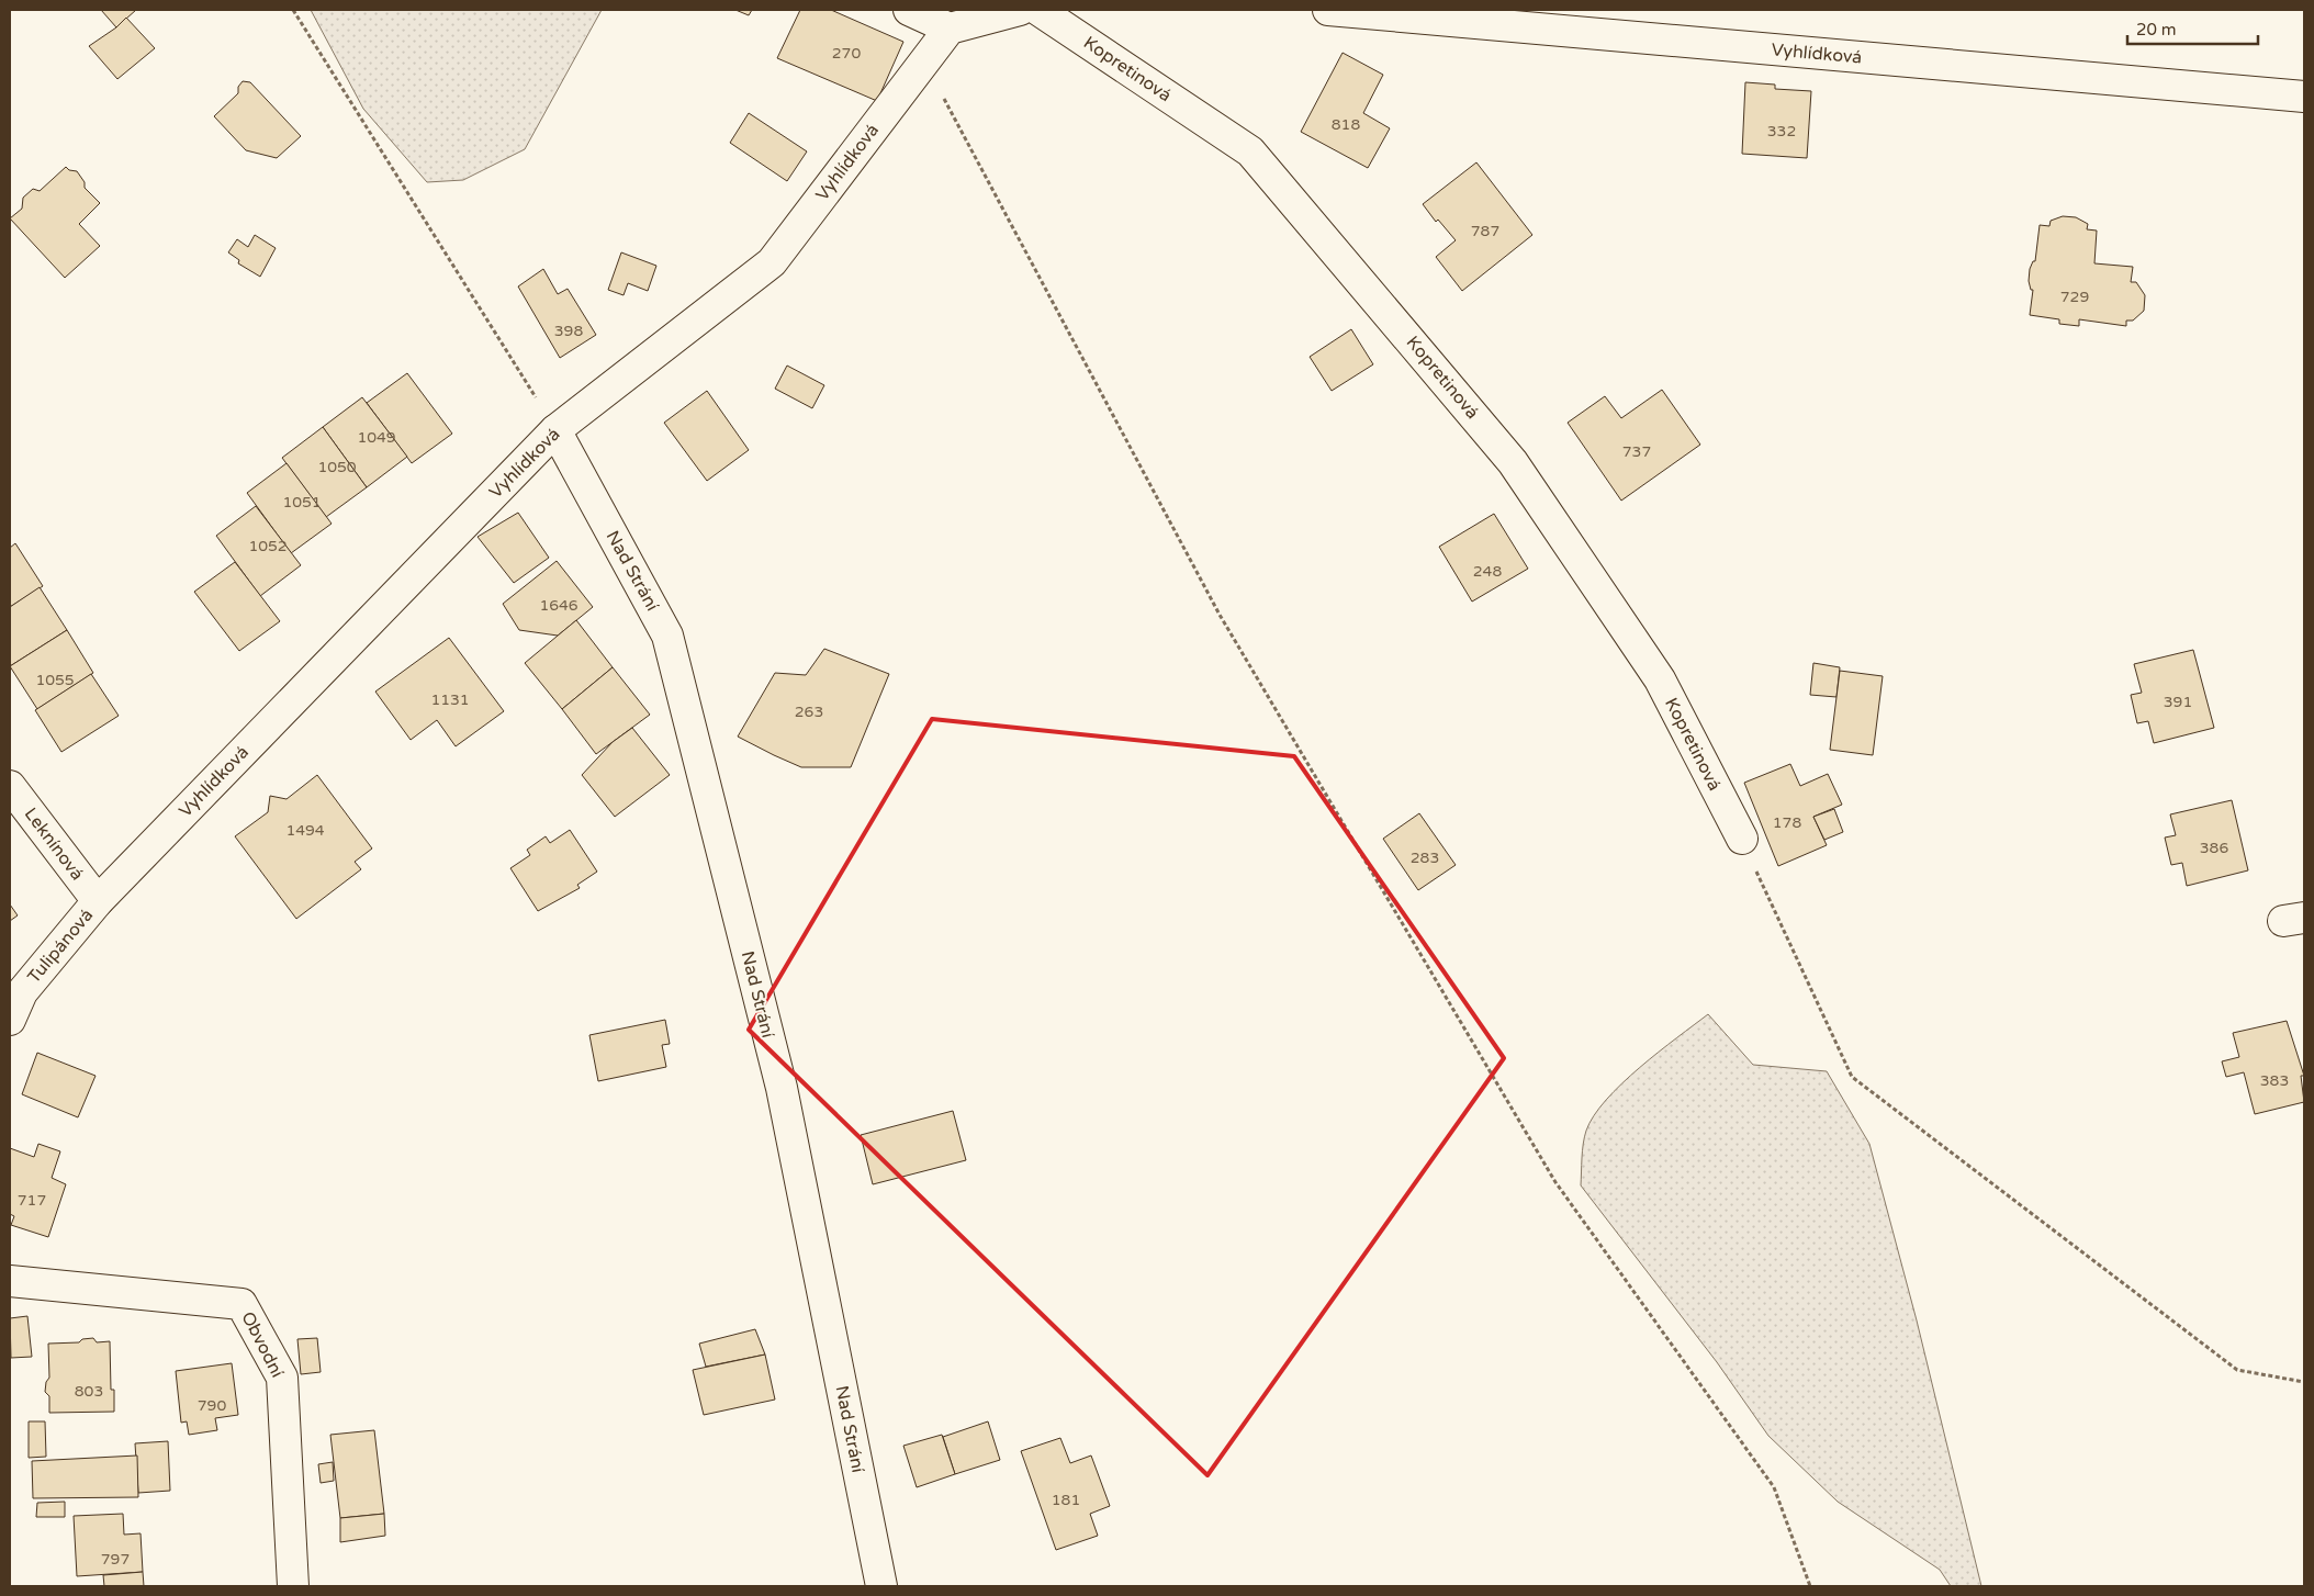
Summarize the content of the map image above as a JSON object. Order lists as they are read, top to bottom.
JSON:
{
  "streets": {
    "street": [
      "Vyhlídková",
      "Kopretinová",
      "Nad Strání",
      "Leknínová",
      "Tulipánová",
      "Obvodní"
    ]
  },
  "crossings": [
    ["Vyhlídková", "Nad Strání"],
    ["Vyhlídková", "Leknínová"],
    ["Vyhlídková", "Tulipánová"],
    ["Leknínová", "Tulipánová"]
  ],
  "house_numbers": [
    "270",
    "818",
    "332",
    "787",
    "729",
    "398",
    "1049",
    "737",
    "1050",
    "1051",
    "1052",
    "248",
    "1646",
    "1055",
    "1131",
    "391",
    "263",
    "178",
    "1494",
    "386",
    "283",
    "383",
    "717",
    "803",
    "790",
    "181",
    "797"
  ],
  "scale_bar": "20 m"
}
